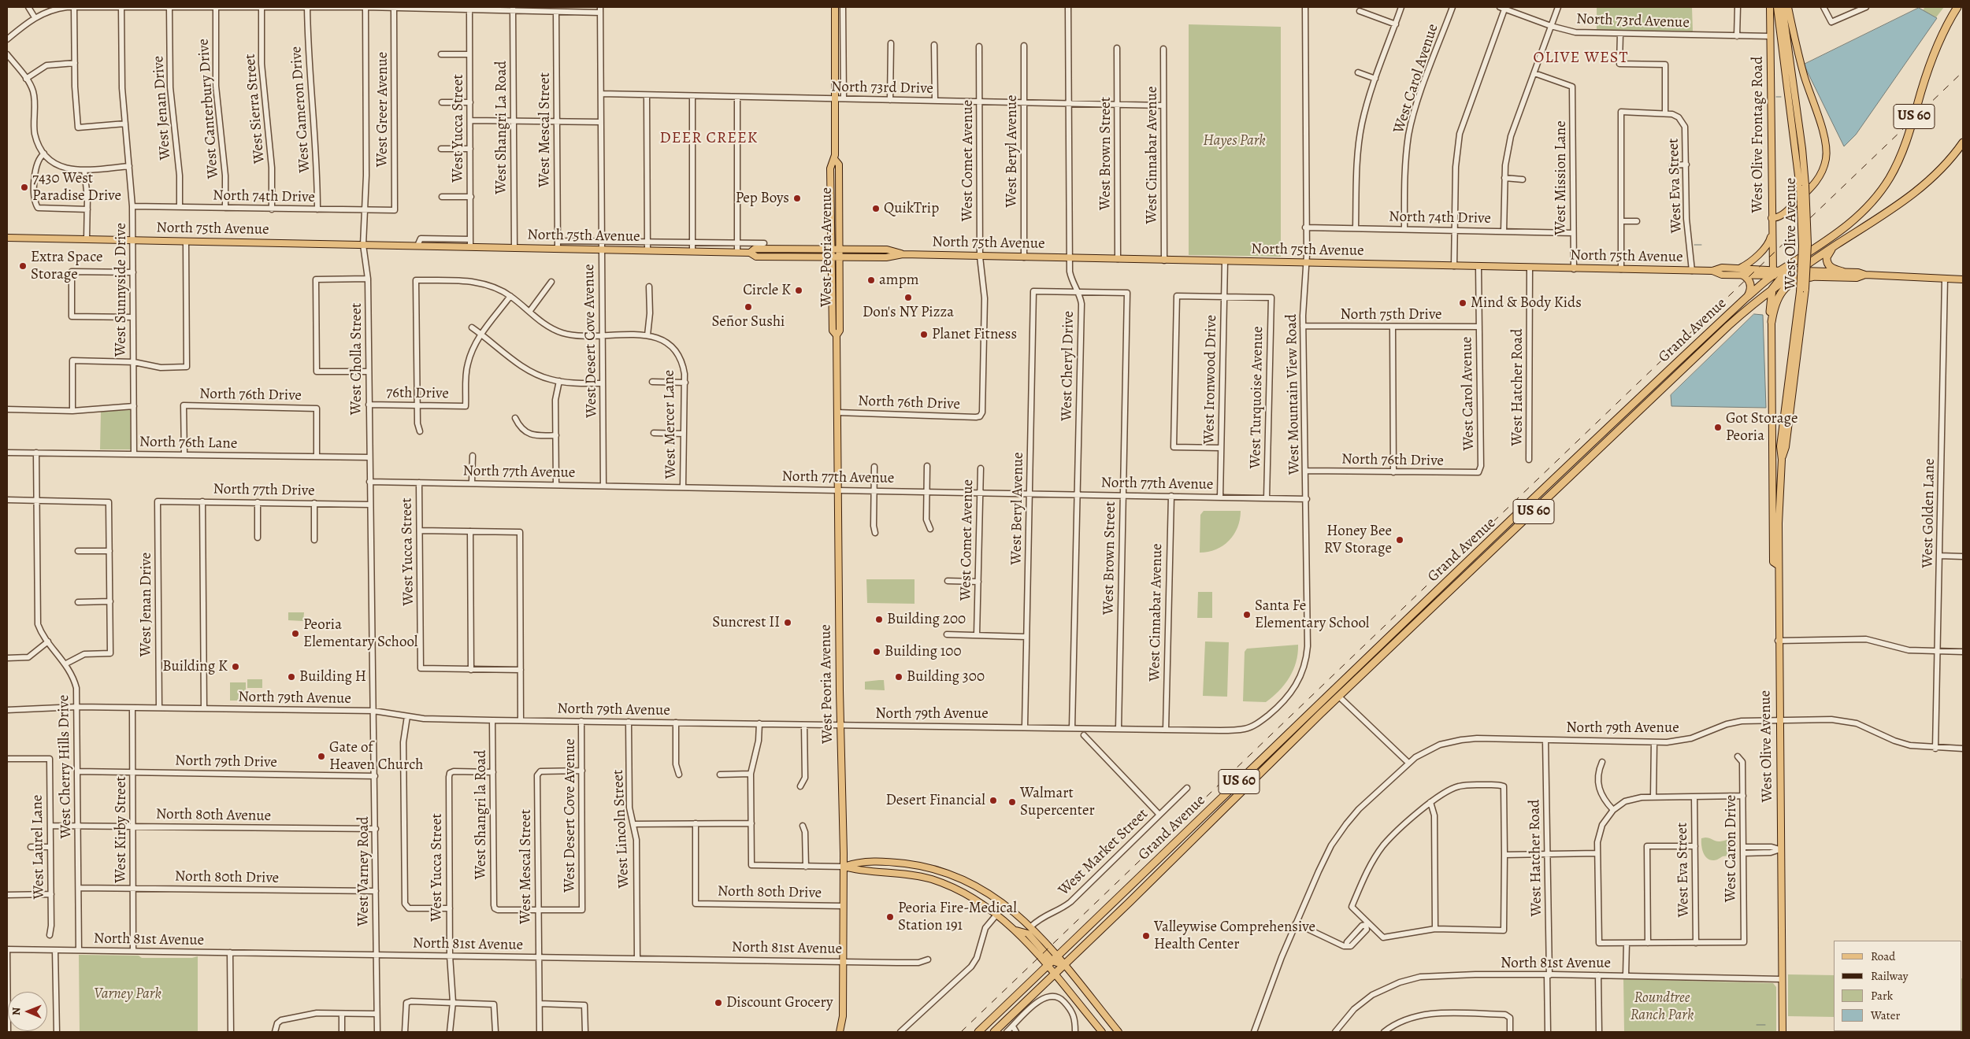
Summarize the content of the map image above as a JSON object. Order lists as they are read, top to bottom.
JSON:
{
  "streets": {
    "highway": ["US 60", "Grand Avenue"],
    "main road": [
      "West Olive Frontage Road",
      "North 75th Avenue",
      "West Olive Avenue",
      "West Peoria Avenue"
    ],
    "street": [
      "North 73rd Avenue",
      "West Carol Avenue",
      "North 73rd Drive",
      "West Jenan Drive",
      "West Canterbury Drive",
      "West Sierra Street",
      "West Cameron Drive",
      "West Greer Avenue",
      "West Shangri La Road",
      "West Yucca Street",
      "West Mescal Street",
      "West Beryl Avenue",
      "West Brown Street",
      "West Cinnabar Avenue",
      "West Comet Avenue",
      "West Mission Lane",
      "West Eva Street",
      "North 74th Drive",
      "West Sunnyside Drive",
      "North 75th Drive",
      "West Desert Cove Avenue",
      "West Cholla Street",
      "West Cheryl Drive",
      "West Ironwood Drive",
      "West Hatcher Road",
      "76th Drive",
      "West Mountain View Road",
      "North 76th Drive",
      "West Turquoise Avenue",
      "West Mercer Lane",
      "North 76th Lane",
      "North 77th Avenue",
      "North 77th Drive",
      "West Golden Lane",
      "North 79th Avenue",
      "North 79th Drive",
      "West Cherry Hills Drive",
      "West Shangri la Road",
      "North 80th Avenue",
      "West Lincoln Street",
      "West Kirby Street",
      "West Laurel Lane",
      "West Caron Drive",
      "West Market Street",
      "West Varney Road",
      "North 80th Drive",
      "North 81st Avenue"
    ]
  },
  "crossings": [
    ["North 73rd Avenue", "West Olive Frontage Road"],
    ["West Carol Avenue", "North 74th Drive"],
    ["West Carol Avenue", "North 75th Avenue"],
    ["West Carol Avenue", "North 75th Drive"],
    ["West Carol Avenue", "North 76th Drive"],
    ["North 73rd Drive", "West Beryl Avenue"],
    ["North 73rd Drive", "West Brown Street"],
    ["North 73rd Drive", "West Cinnabar Avenue"],
    ["North 73rd Drive", "West Comet Avenue"],
    ["North 73rd Drive", "West Peoria Avenue"],
    ["North 73rd Drive", "West Desert Cove Avenue"],
    ["North 73rd Drive", "West Cheryl Drive"],
    ["West Jenan Drive", "North 74th Drive"],
    ["West Jenan Drive", "North 77th Drive"],
    ["West Jenan Drive", "North 79th Avenue"],
    ["West Canterbury Drive", "North 74th Drive"],
    ["West Sierra Street", "North 74th Drive"],
    ["West Cameron Drive", "North 74th Drive"],
    ["West Greer Avenue", "North 74th Drive"],
    ["US 60", "West Olive Frontage Road"],
    ["US 60", "North 75th Avenue"],
    ["US 60", "Grand Avenue"],
    ["West Shangri La Road", "North 75th Avenue"],
    ["West Yucca Street", "North 75th Avenue"],
    ["West Yucca Street", "North 77th Avenue"],
    ["West Yucca Street", "West Shangri la Road"],
    ["West Yucca Street", "North 81st Avenue"],
    ["West Mescal Street", "North 75th Avenue"],
    ["West Mescal Street", "West Desert Cove Avenue"],
    ["West Mescal Street", "West Shangri la Road"],
    ["West Mescal Street", "North 81st Avenue"],
    ["West Olive Frontage Road", "North 75th Avenue"],
    ["West Olive Frontage Road", "Grand Avenue"],
    ["West Beryl Avenue", "West Brown Street"],
    ["West Beryl Avenue", "North 75th Avenue"],
    ["West Beryl Avenue", "West Cheryl Drive"],
    ["West Beryl Avenue", "North 77th Avenue"],
    ["West Beryl Avenue", "North 79th Avenue"],
    ["West Brown Street", "North 75th Avenue"],
    ["West Brown Street", "West Cheryl Drive"],
    ["West Brown Street", "North 77th Avenue"],
    ["West Brown Street", "North 79th Avenue"],
    ["West Cinnabar Avenue", "North 75th Avenue"],
    ["West Cinnabar Avenue", "North 77th Avenue"],
    ["West Cinnabar Avenue", "North 79th Avenue"],
    ["West Comet Avenue", "North 75th Avenue"],
    ["West Comet Avenue", "North 76th Drive"],
    ["West Comet Avenue", "North 77th Avenue"],
    ["West Mission Lane", "North 74th Drive"],
    ["West Mission Lane", "North 75th Avenue"],
    ["West Eva Street", "North 75th Avenue"],
    ["West Eva Street", "West Caron Drive"],
    ["North 74th Drive", "West Sunnyside Drive"],
    ["North 74th Drive", "West Cholla Street"],
    ["North 74th Drive", "West Mountain View Road"],
    ["North 75th Avenue", "West Peoria Avenue"],
    ["North 75th Avenue", "West Sunnyside Drive"],
    ["North 75th Avenue", "Grand Avenue"],
    ["North 75th Avenue", "West Desert Cove Avenue"],
    ["North 75th Avenue", "West Cholla Street"],
    ["North 75th Avenue", "West Cheryl Drive"],
    ["North 75th Avenue", "West Ironwood Drive"],
    ["North 75th Avenue", "West Hatcher Road"],
    ["North 75th Avenue", "West Mountain View Road"],
    ["North 75th Avenue", "West Golden Lane"],
    ["West Olive Avenue", "North 79th Avenue"],
    ["West Olive Avenue", "North 81st Avenue"],
    ["West Peoria Avenue", "North 76th Drive"],
    ["West Peoria Avenue", "North 77th Avenue"],
    ["West Peoria Avenue", "North 79th Avenue"],
    ["West Peoria Avenue", "North 80th Drive"],
    ["West Peoria Avenue", "North 81st Avenue"],
    ["West Sunnyside Drive", "North 76th Lane"],
    ["North 75th Drive", "West Mountain View Road"],
    ["West Desert Cove Avenue", "North 77th Avenue"],
    ["West Desert Cove Avenue", "North 79th Avenue"],
    ["West Desert Cove Avenue", "West Shangri la Road"],
    ["West Cholla Street", "76th Drive"],
    ["West Cholla Street", "North 76th Lane"],
    ["West Cholla Street", "North 77th Avenue"],
    ["West Cholla Street", "North 77th Drive"],
    ["West Cholla Street", "North 79th Avenue"],
    ["West Cholla Street", "West Varney Road"],
    ["West Cheryl Drive", "North 77th Avenue"],
    ["West Cheryl Drive", "North 79th Avenue"],
    ["West Ironwood Drive", "West Turquoise Avenue"],
    ["West Ironwood Drive", "North 77th Avenue"],
    ["West Hatcher Road", "North 79th Avenue"],
    ["West Hatcher Road", "North 81st Avenue"],
    ["West Mountain View Road", "North 76th Drive"],
    ["West Mountain View Road", "North 77th Avenue"],
    ["West Mountain View Road", "North 79th Avenue"],
    ["North 76th Drive", "North 76th Lane"],
    ["West Turquoise Avenue", "North 77th Avenue"],
    ["West Mercer Lane", "North 77th Avenue"],
    ["North 76th Lane", "West Cherry Hills Drive"],
    ["West Golden Lane", "North 79th Avenue"],
    ["North 79th Avenue", "West Cherry Hills Drive"],
    ["North 79th Avenue", "West Shangri la Road"],
    ["North 79th Avenue", "West Lincoln Street"],
    ["North 79th Avenue", "West Kirby Street"],
    ["North 79th Avenue", "West Varney Road"],
    ["North 79th Drive", "West Cherry Hills Drive"],
    ["North 79th Drive", "West Kirby Street"],
    ["North 79th Drive", "West Varney Road"],
    ["West Cherry Hills Drive", "North 80th Avenue"],
    ["West Cherry Hills Drive", "North 80th Drive"],
    ["West Cherry Hills Drive", "North 81st Avenue"],
    ["North 80th Avenue", "West Kirby Street"],
    ["North 80th Avenue", "West Laurel Lane"],
    ["North 80th Avenue", "West Varney Road"],
    ["West Lincoln Street", "North 81st Avenue"],
    ["West Kirby Street", "North 80th Drive"],
    ["West Kirby Street", "North 81st Avenue"],
    ["West Varney Road", "North 80th Drive"],
    ["West Varney Road", "North 81st Avenue"]
  ],
  "districts": ["OLIVE WEST", "DEER CREEK"],
  "parks": ["Hayes Park", "Varney Park", "Roundtree Ranch Park"],
  "places": [
    "7430 West Paradise Drive",
    "Pep Boys",
    "QuikTrip",
    "Extra Space Storage",
    "ampm",
    "Circle K",
    "Don's NY Pizza",
    "Mind & Body Kids",
    "Señor Sushi",
    "Planet Fitness",
    "Got Storage Peoria",
    "Honey Bee RV Storage",
    "Santa Fe Elementary School",
    "Building 200",
    "Suncrest II",
    "Peoria Elementary School",
    "Building 100",
    "Building K",
    "Building H",
    "Building 300",
    "Gate of Heaven Church",
    "Desert Financial",
    "Walmart Supercenter",
    "Peoria Fire-Medical Station 191",
    "Valleywise Comprehensive Health Center",
    "Discount Grocery"
  ],
  "legend": [
    "Road",
    "Railway",
    "Park",
    "Water"
  ],
  "north": "left"
}
